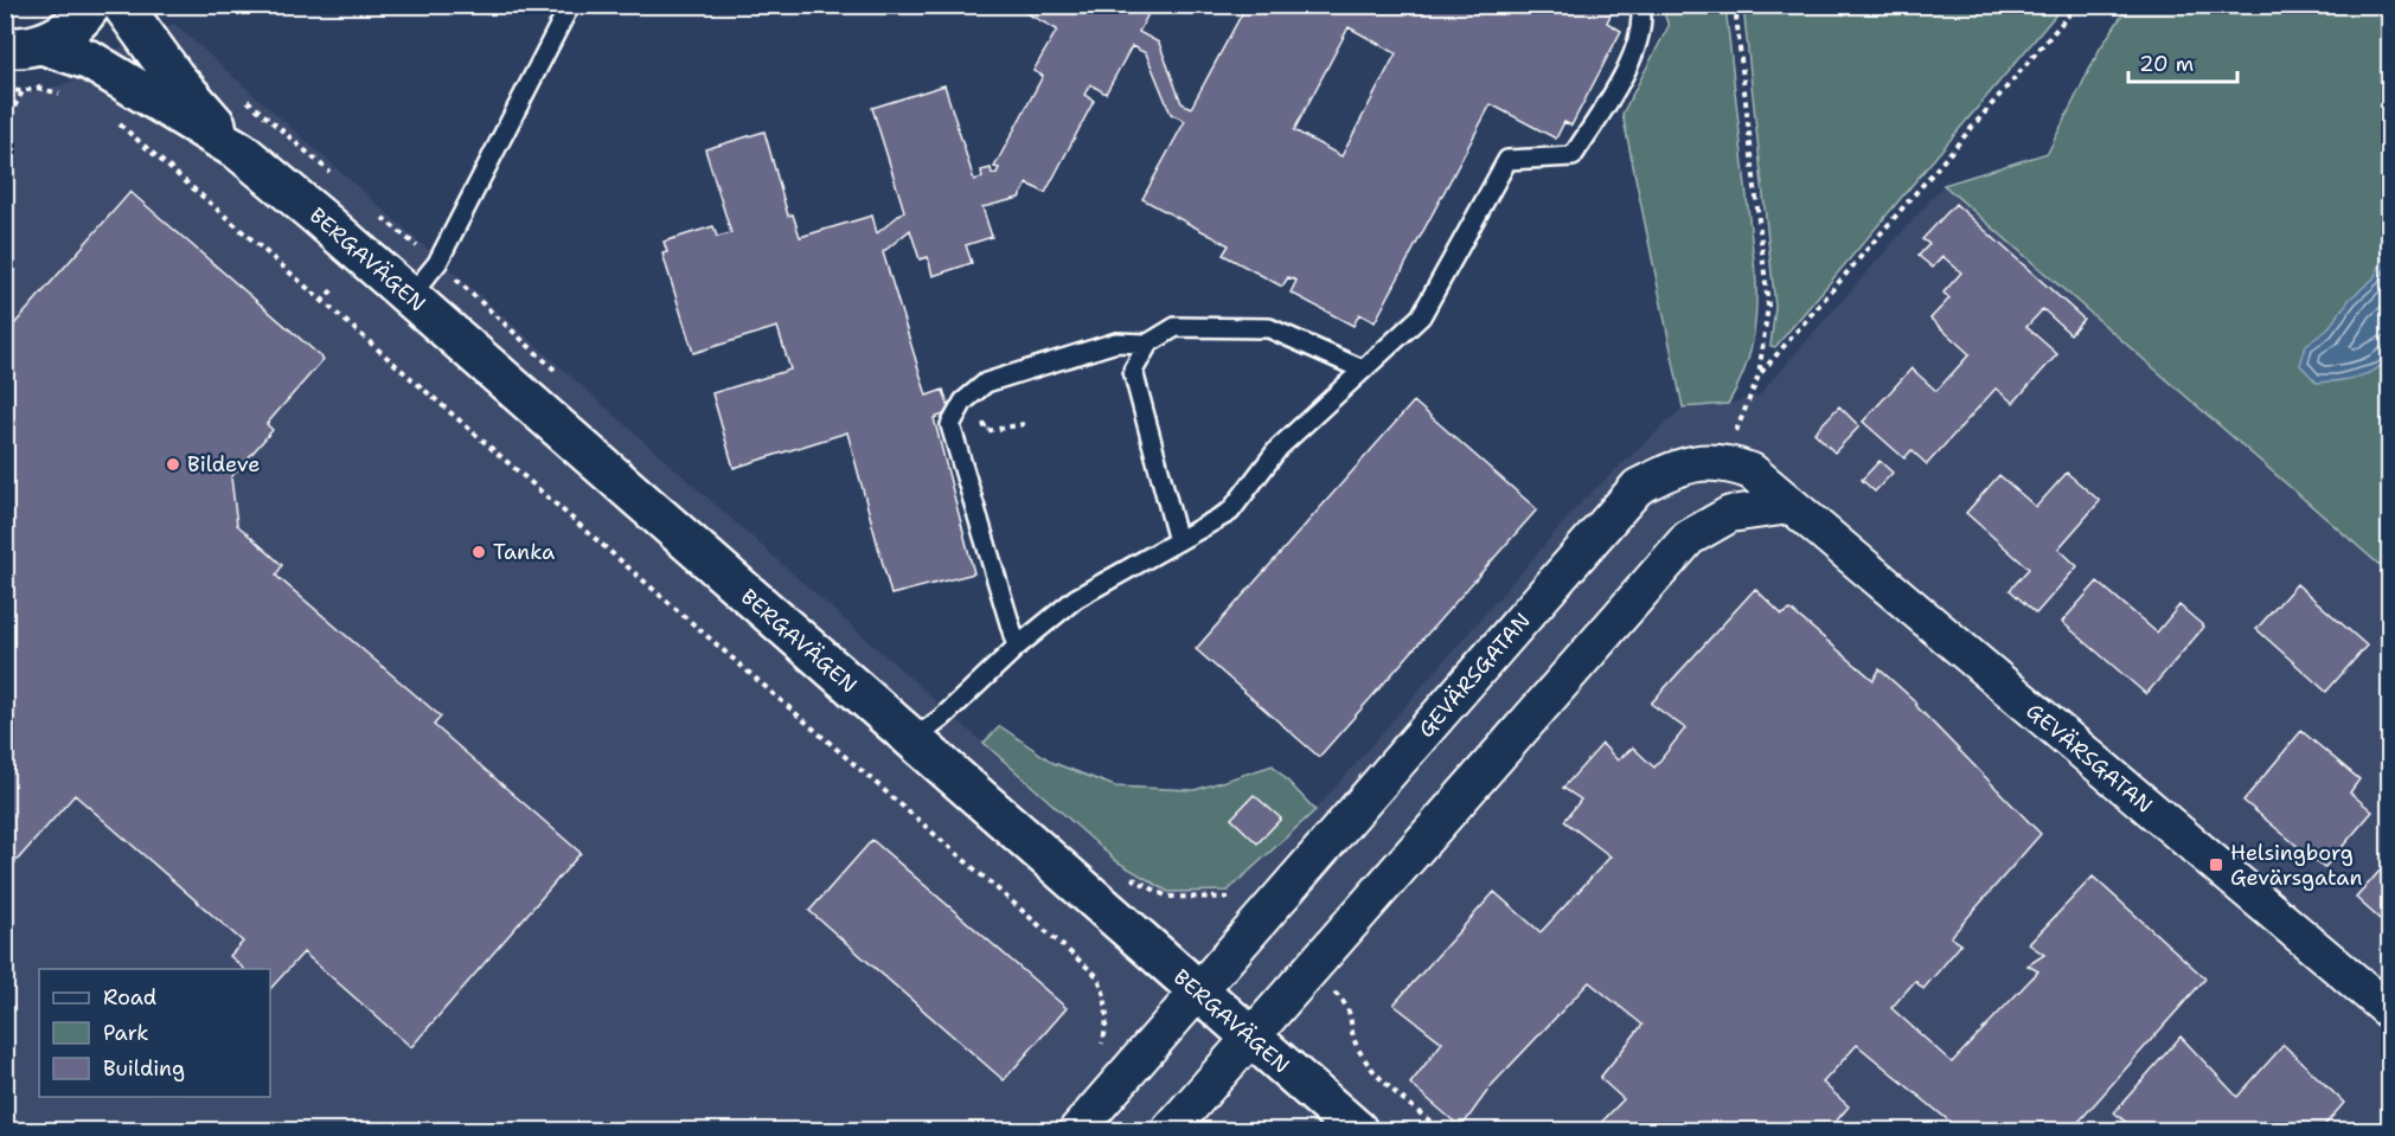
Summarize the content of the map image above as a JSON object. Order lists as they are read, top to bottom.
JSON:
{
  "streets": {
    "street": ["BERGAVÄGEN", "GEVÄRSGATAN"]
  },
  "crossings": [
    ["BERGAVÄGEN", "GEVÄRSGATAN"]
  ],
  "places": {
    "other": ["Bildeve", "Tanka"],
    "transit": ["Helsingborg Gevärsgatan"]
  },
  "legend": ["Road", "Park", "Building"],
  "scale_bar": "20 m"
}
